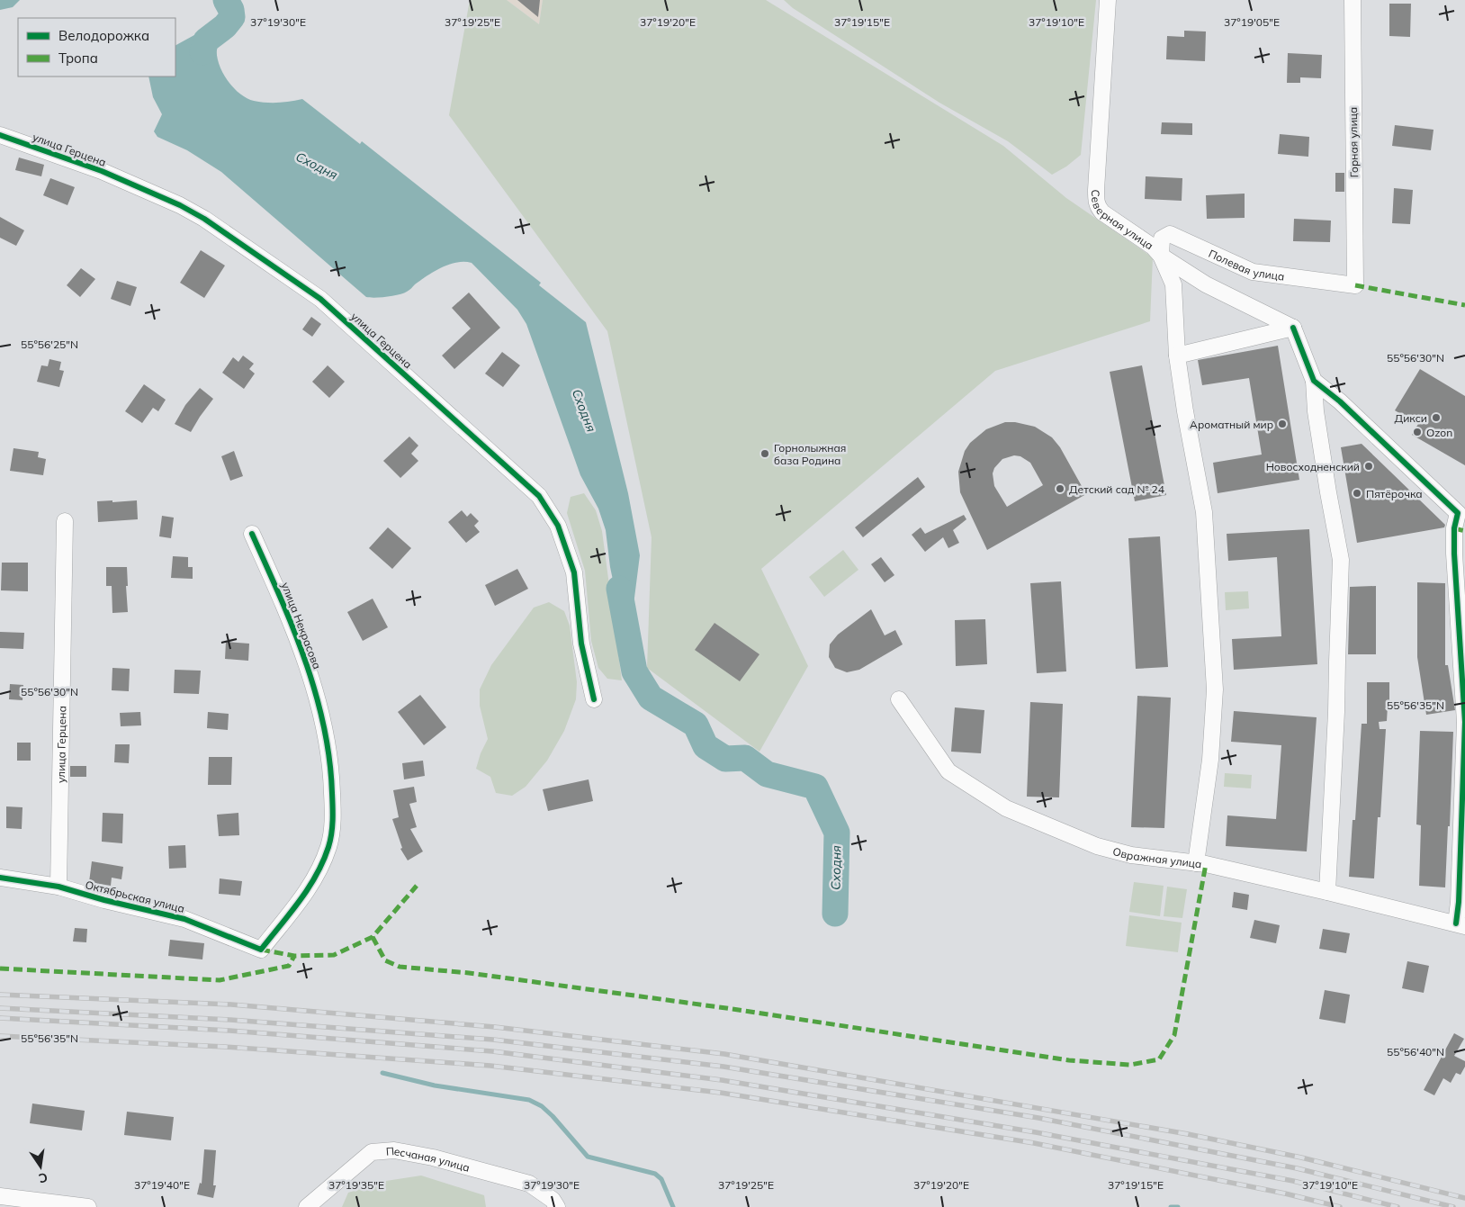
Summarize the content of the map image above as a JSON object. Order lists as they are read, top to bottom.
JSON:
{
  "streets": {
    "street": [
      "Горная улица",
      "улица Герцена",
      "Северная улица",
      "Полевая улица",
      "улица Некрасова",
      "Овражная улица",
      "Октябрьская улица",
      "Песчаная улица"
    ]
  },
  "crossings": [
    ["Горная улица", "Полевая улица"],
    ["улица Герцена", "Октябрьская улица"],
    ["Северная улица", "Полевая улица"],
    ["улица Некрасова", "Октябрьская улица"]
  ],
  "water": ["Сходня"],
  "places": [
    "Дикси",
    "Ароматный мир",
    "Ozon",
    "Горнолыжная база Родина",
    "Новосходненский",
    "Детский сад № 24",
    "Пятёрочка"
  ],
  "legend": ["Велодорожка", "Тропа"],
  "north": "bottom",
  "coordinates": [
    "37°19'30\"E",
    "37°19'25\"E",
    "37°19'20\"E",
    "37°19'15\"E",
    "37°19'10\"E",
    "37°19'05\"E",
    "55°56'25\"N",
    "55°56'30\"N",
    "55°56'35\"N",
    "55°56'40\"N",
    "37°19'40\"E",
    "37°19'35\"E"
  ]
}
